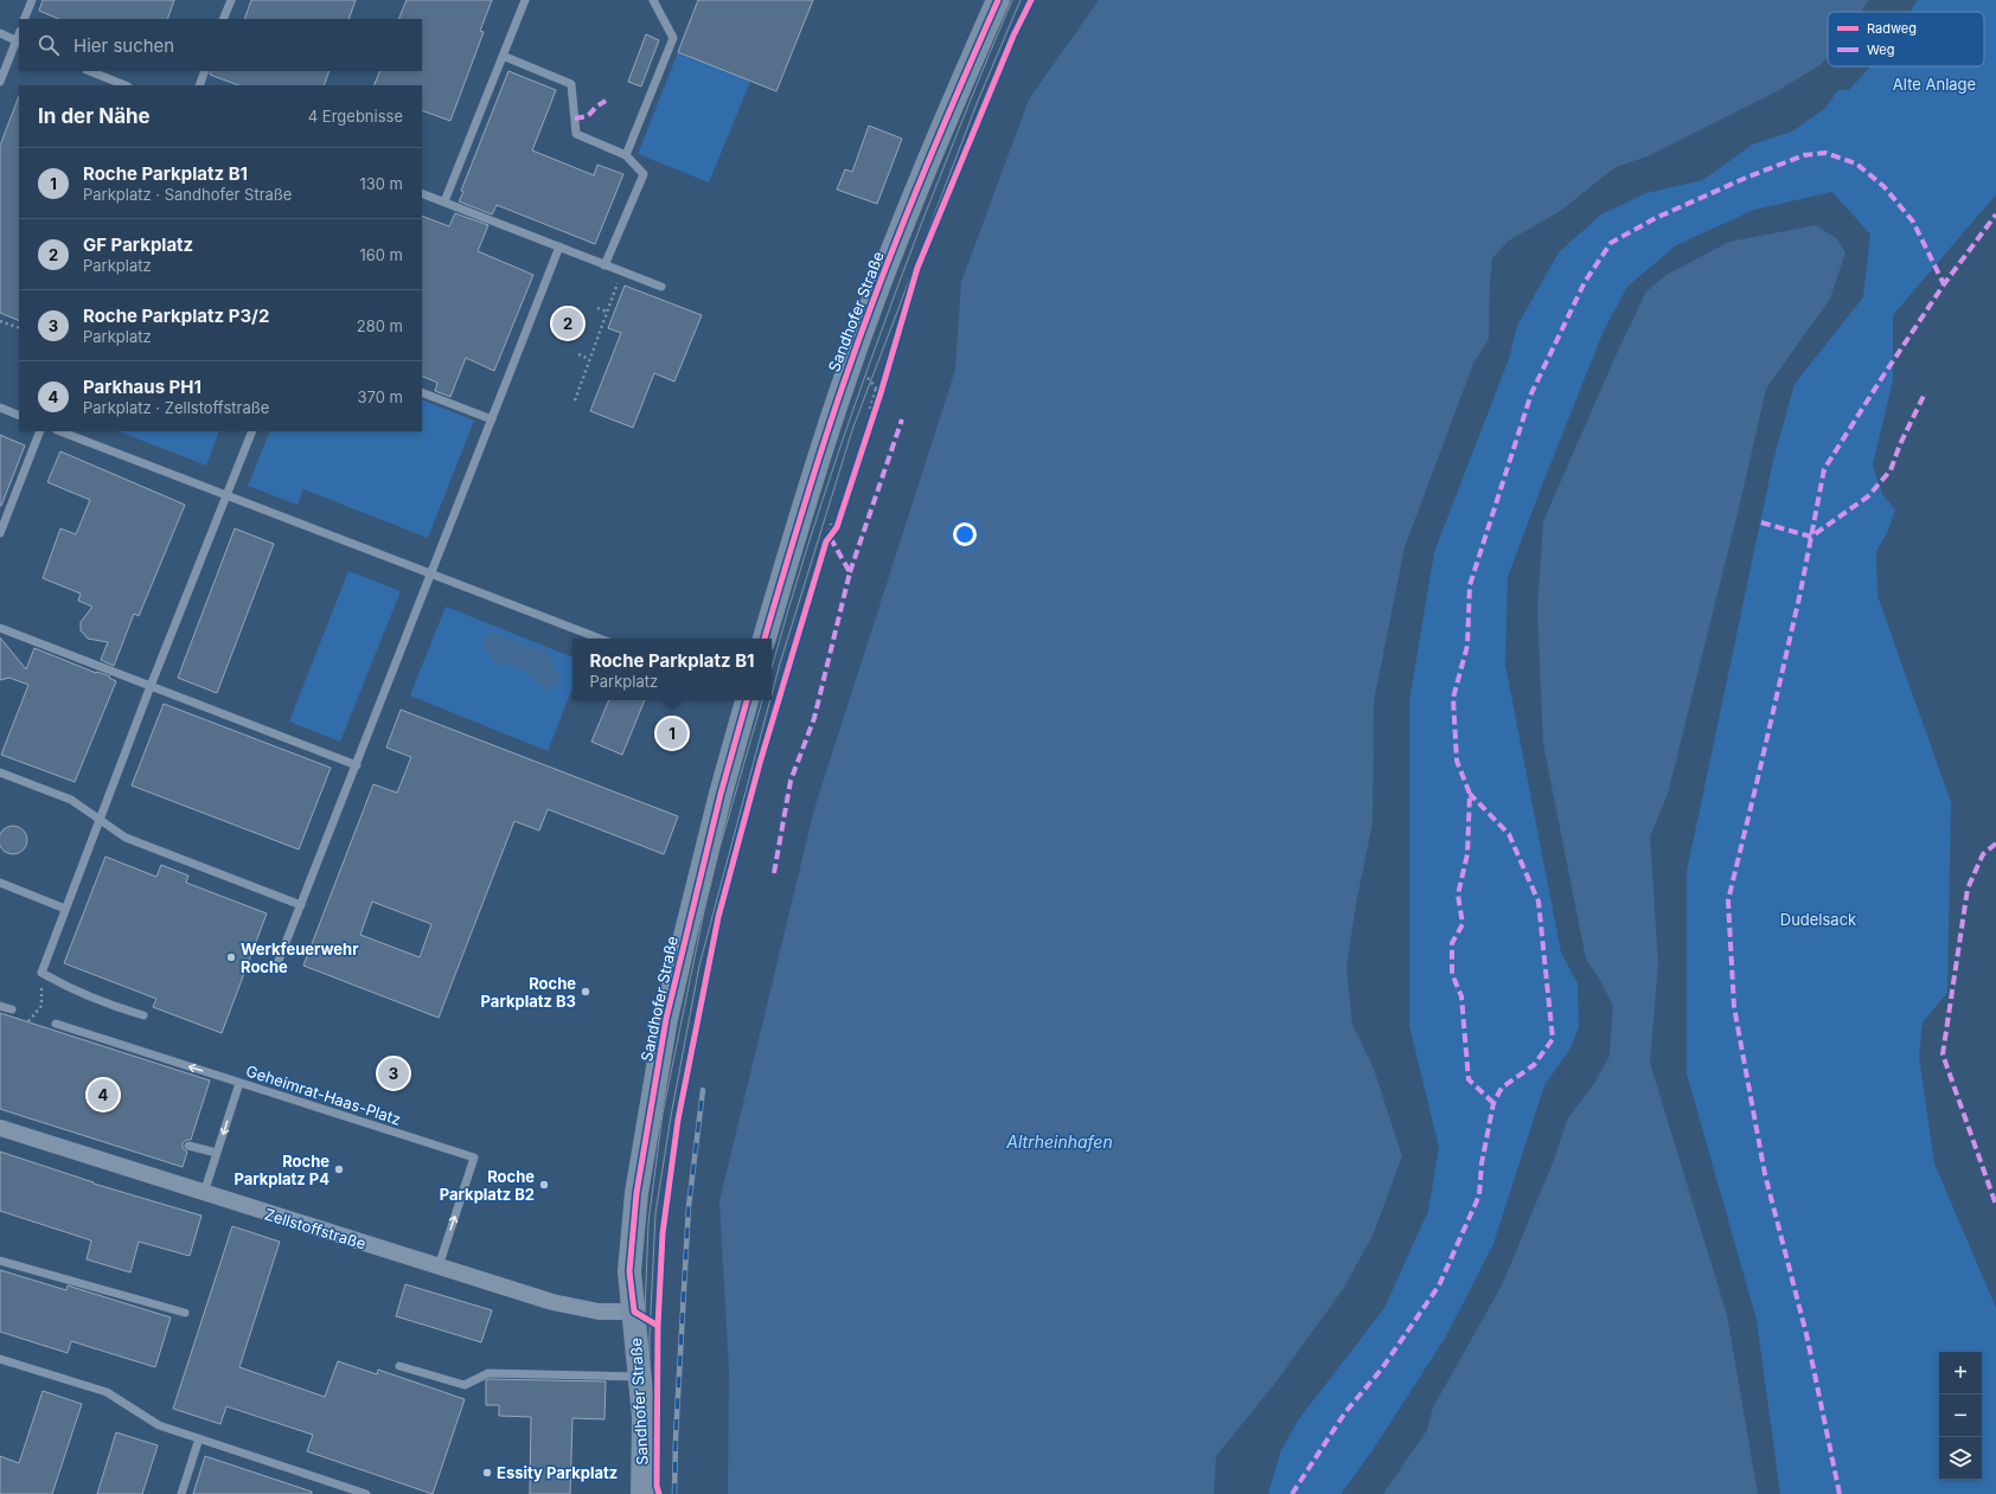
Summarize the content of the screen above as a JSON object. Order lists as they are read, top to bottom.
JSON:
{
  "streets": {
    "street": ["Sandhofer Straße", "Zellstoffstraße"],
    "lane": ["Geheimrat-Haas-Platz"]
  },
  "crossings": [
    ["Sandhofer Straße", "Zellstoffstraße"],
    ["Geheimrat-Haas-Platz", "Zellstoffstraße"]
  ],
  "one_way": ["Geheimrat-Haas-Platz"],
  "water": ["Altrheinhafen"],
  "parks": ["Alte Anlage", "Dudelsack"],
  "places": [
    "Werkfeuerwehr Roche",
    "Roche Parkplatz B3",
    "Roche Parkplatz P4",
    "Roche Parkplatz B2",
    "Essity Parkplatz"
  ],
  "legend": ["Radweg", "Weg"],
  "page": {
    "search": "Hier suchen",
    "heading": ["In der Nähe", "4 Ergebnisse"],
    "list": [
      {
        "mark": "1",
        "name": "Roche Parkplatz B1",
        "note": "Parkplatz · Sandhofer Straße",
        "value": "130 m"
      },
      {
        "mark": "2",
        "name": "GF Parkplatz",
        "note": "Parkplatz",
        "value": "160 m"
      },
      {
        "mark": "3",
        "name": "Roche Parkplatz P3/2",
        "note": "Parkplatz",
        "value": "280 m"
      },
      {
        "mark": "4",
        "name": "Parkhaus PH1",
        "note": "Parkplatz · Zellstoffstraße",
        "value": "370 m"
      }
    ],
    "pins": [
      "2",
      "1",
      "3",
      "4"
    ],
    "popup": ["Roche Parkplatz B1", "Parkplatz"],
    "map_buttons": ["+", "−"]
  }
}
